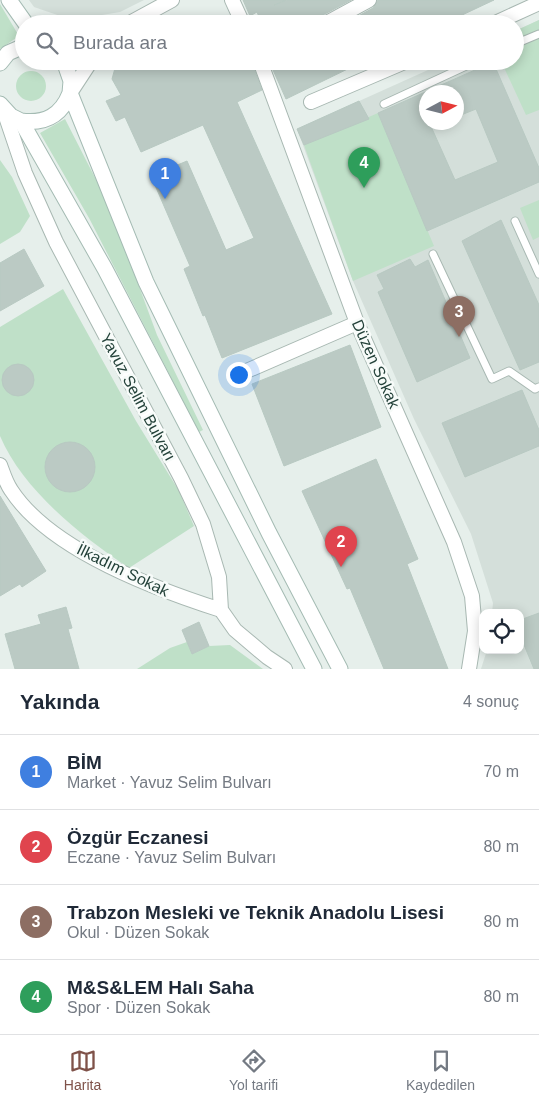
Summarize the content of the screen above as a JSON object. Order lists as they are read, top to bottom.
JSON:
{
  "streets": {
    "main road": ["Yavuz Selim Bulvarı"],
    "street": ["Düzen Sokak", "İlkadım Sokak"]
  },
  "crossings": [
    ["Yavuz Selim Bulvarı", "İlkadım Sokak"]
  ],
  "north": "right",
  "page": {
    "search": "Burada ara",
    "pins": [
      "4",
      "1",
      "3",
      "2"
    ],
    "heading": ["Yakında", "4 sonuç"],
    "list": [
      {
        "mark": "1",
        "name": "BİM",
        "note": "Market · Yavuz Selim Bulvarı",
        "value": "70 m"
      },
      {
        "mark": "2",
        "name": "Özgür Eczanesi",
        "note": "Eczane · Yavuz Selim Bulvarı",
        "value": "80 m"
      },
      {
        "mark": "3",
        "name": "Trabzon Mesleki ve Teknik Anadolu Lisesi",
        "note": "Okul · Düzen Sokak",
        "value": "80 m"
      },
      {
        "mark": "4",
        "name": "M&S&LEM Halı Saha",
        "note": "Spor · Düzen Sokak",
        "value": "80 m"
      }
    ],
    "nav": ["Harita", "Yol tarifi", "Kaydedilen"]
  }
}
